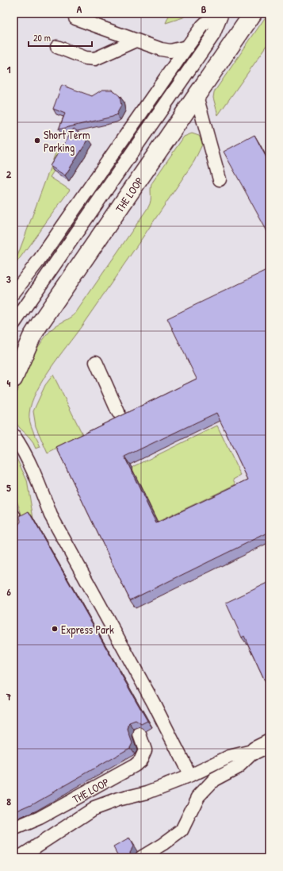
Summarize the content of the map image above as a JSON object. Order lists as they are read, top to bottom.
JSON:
{
  "streets": {
    "street": ["THE LOOP"]
  },
  "places": ["Short Term Parking", "Express Park"],
  "scale_bar": "20 m",
  "grid": {
    "columns": ["A", "B"],
    "rows": [
      "1",
      "2",
      "3",
      "4",
      "5",
      "6",
      "7",
      "8"
    ]
  }
}
